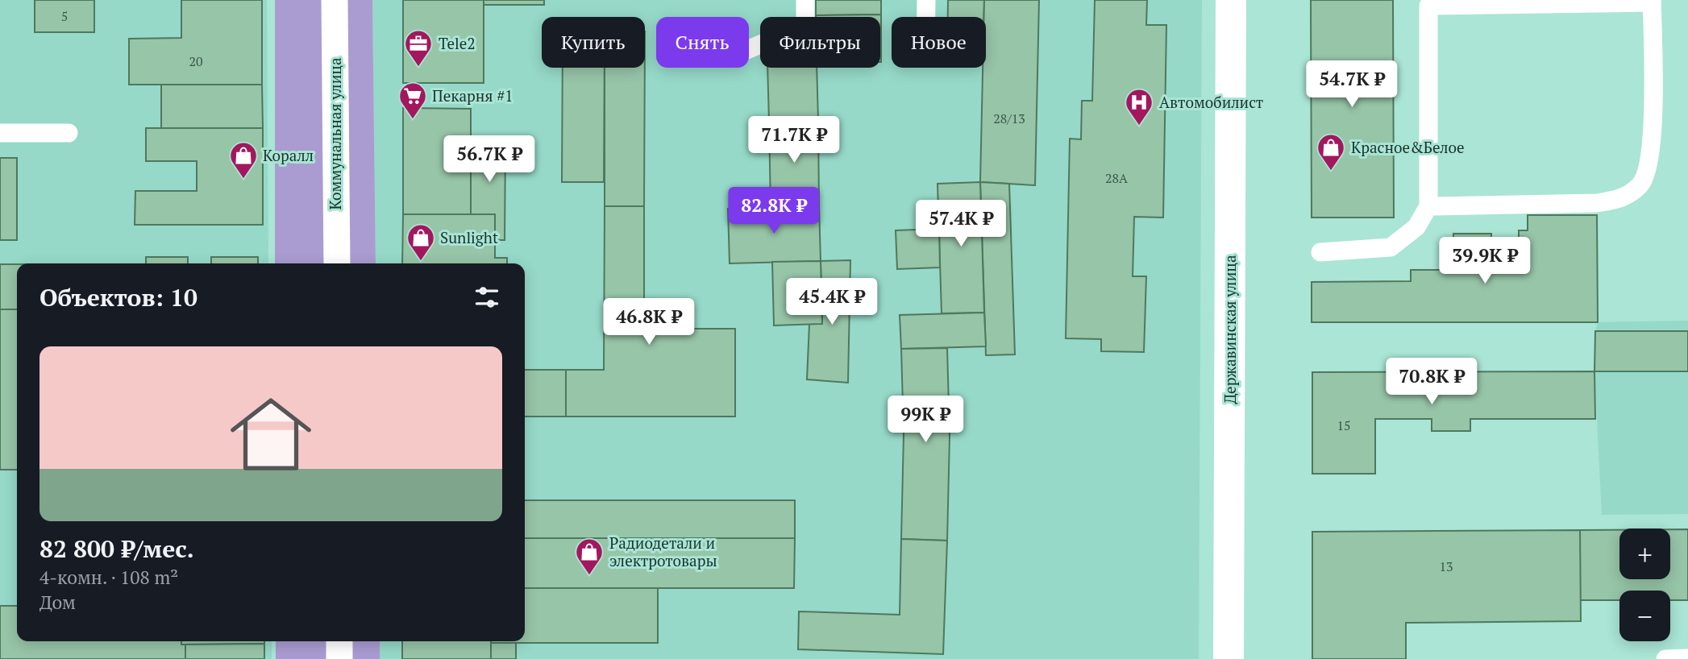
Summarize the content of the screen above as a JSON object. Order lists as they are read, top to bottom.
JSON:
{
  "streets": {
    "street": ["Коммунальная улица", "Державинская улица"]
  },
  "places": {
    "office": ["Tele2"],
    "supermarket": ["Пекарня #1"],
    "hospital": ["Автомобилист"],
    "shop": [
      "Красное&Белое",
      "Коралл",
      "Sunlight",
      "Радиодетали и электротовары"
    ]
  },
  "house_numbers": [
    "5",
    "20",
    "28/13",
    "28А",
    "15",
    "13"
  ],
  "page": {
    "chip": [
      "Купить",
      "Снять",
      "Фильтры",
      "Новое"
    ],
    "price": [
      "54.7K ₽",
      "71.7K ₽",
      "56.7K ₽",
      "82.8K ₽",
      "57.4K ₽",
      "39.9K ₽",
      "45.4K ₽",
      "46.8K ₽",
      "70.8K ₽",
      "99K ₽"
    ],
    "heading": "Объектов: 10",
    "list": [
      {
        "name": "82 800 ₽/мес.",
        "note": "4-комн. · 108 m² · Дом"
      }
    ],
    "map_buttons": ["+", "−"]
  }
}
